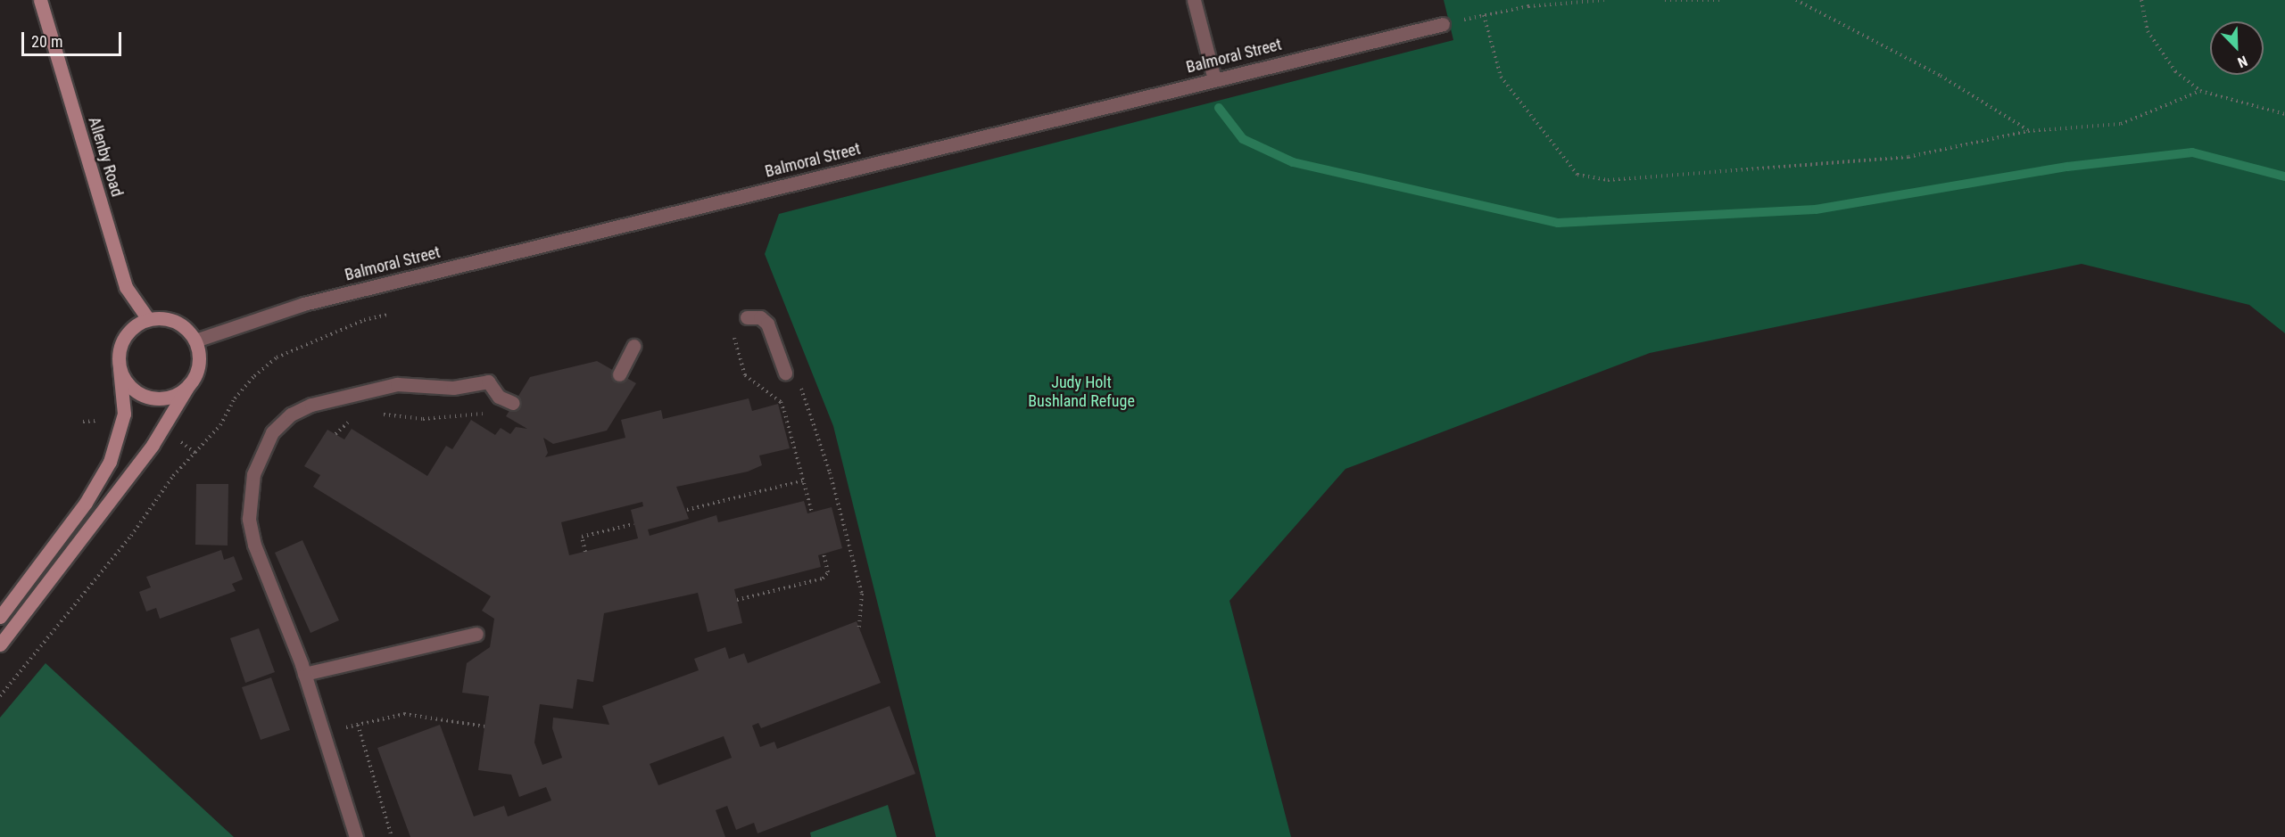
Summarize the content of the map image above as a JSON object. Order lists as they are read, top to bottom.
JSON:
{
  "streets": {
    "main road": ["Allenby Road"],
    "street": ["Balmoral Street"]
  },
  "crossings": [
    ["Balmoral Street", "Allenby Road"]
  ],
  "parks": ["Judy Holt Bushland Refuge"],
  "scale_bar": "20 m",
  "north": "bottom right"
}
